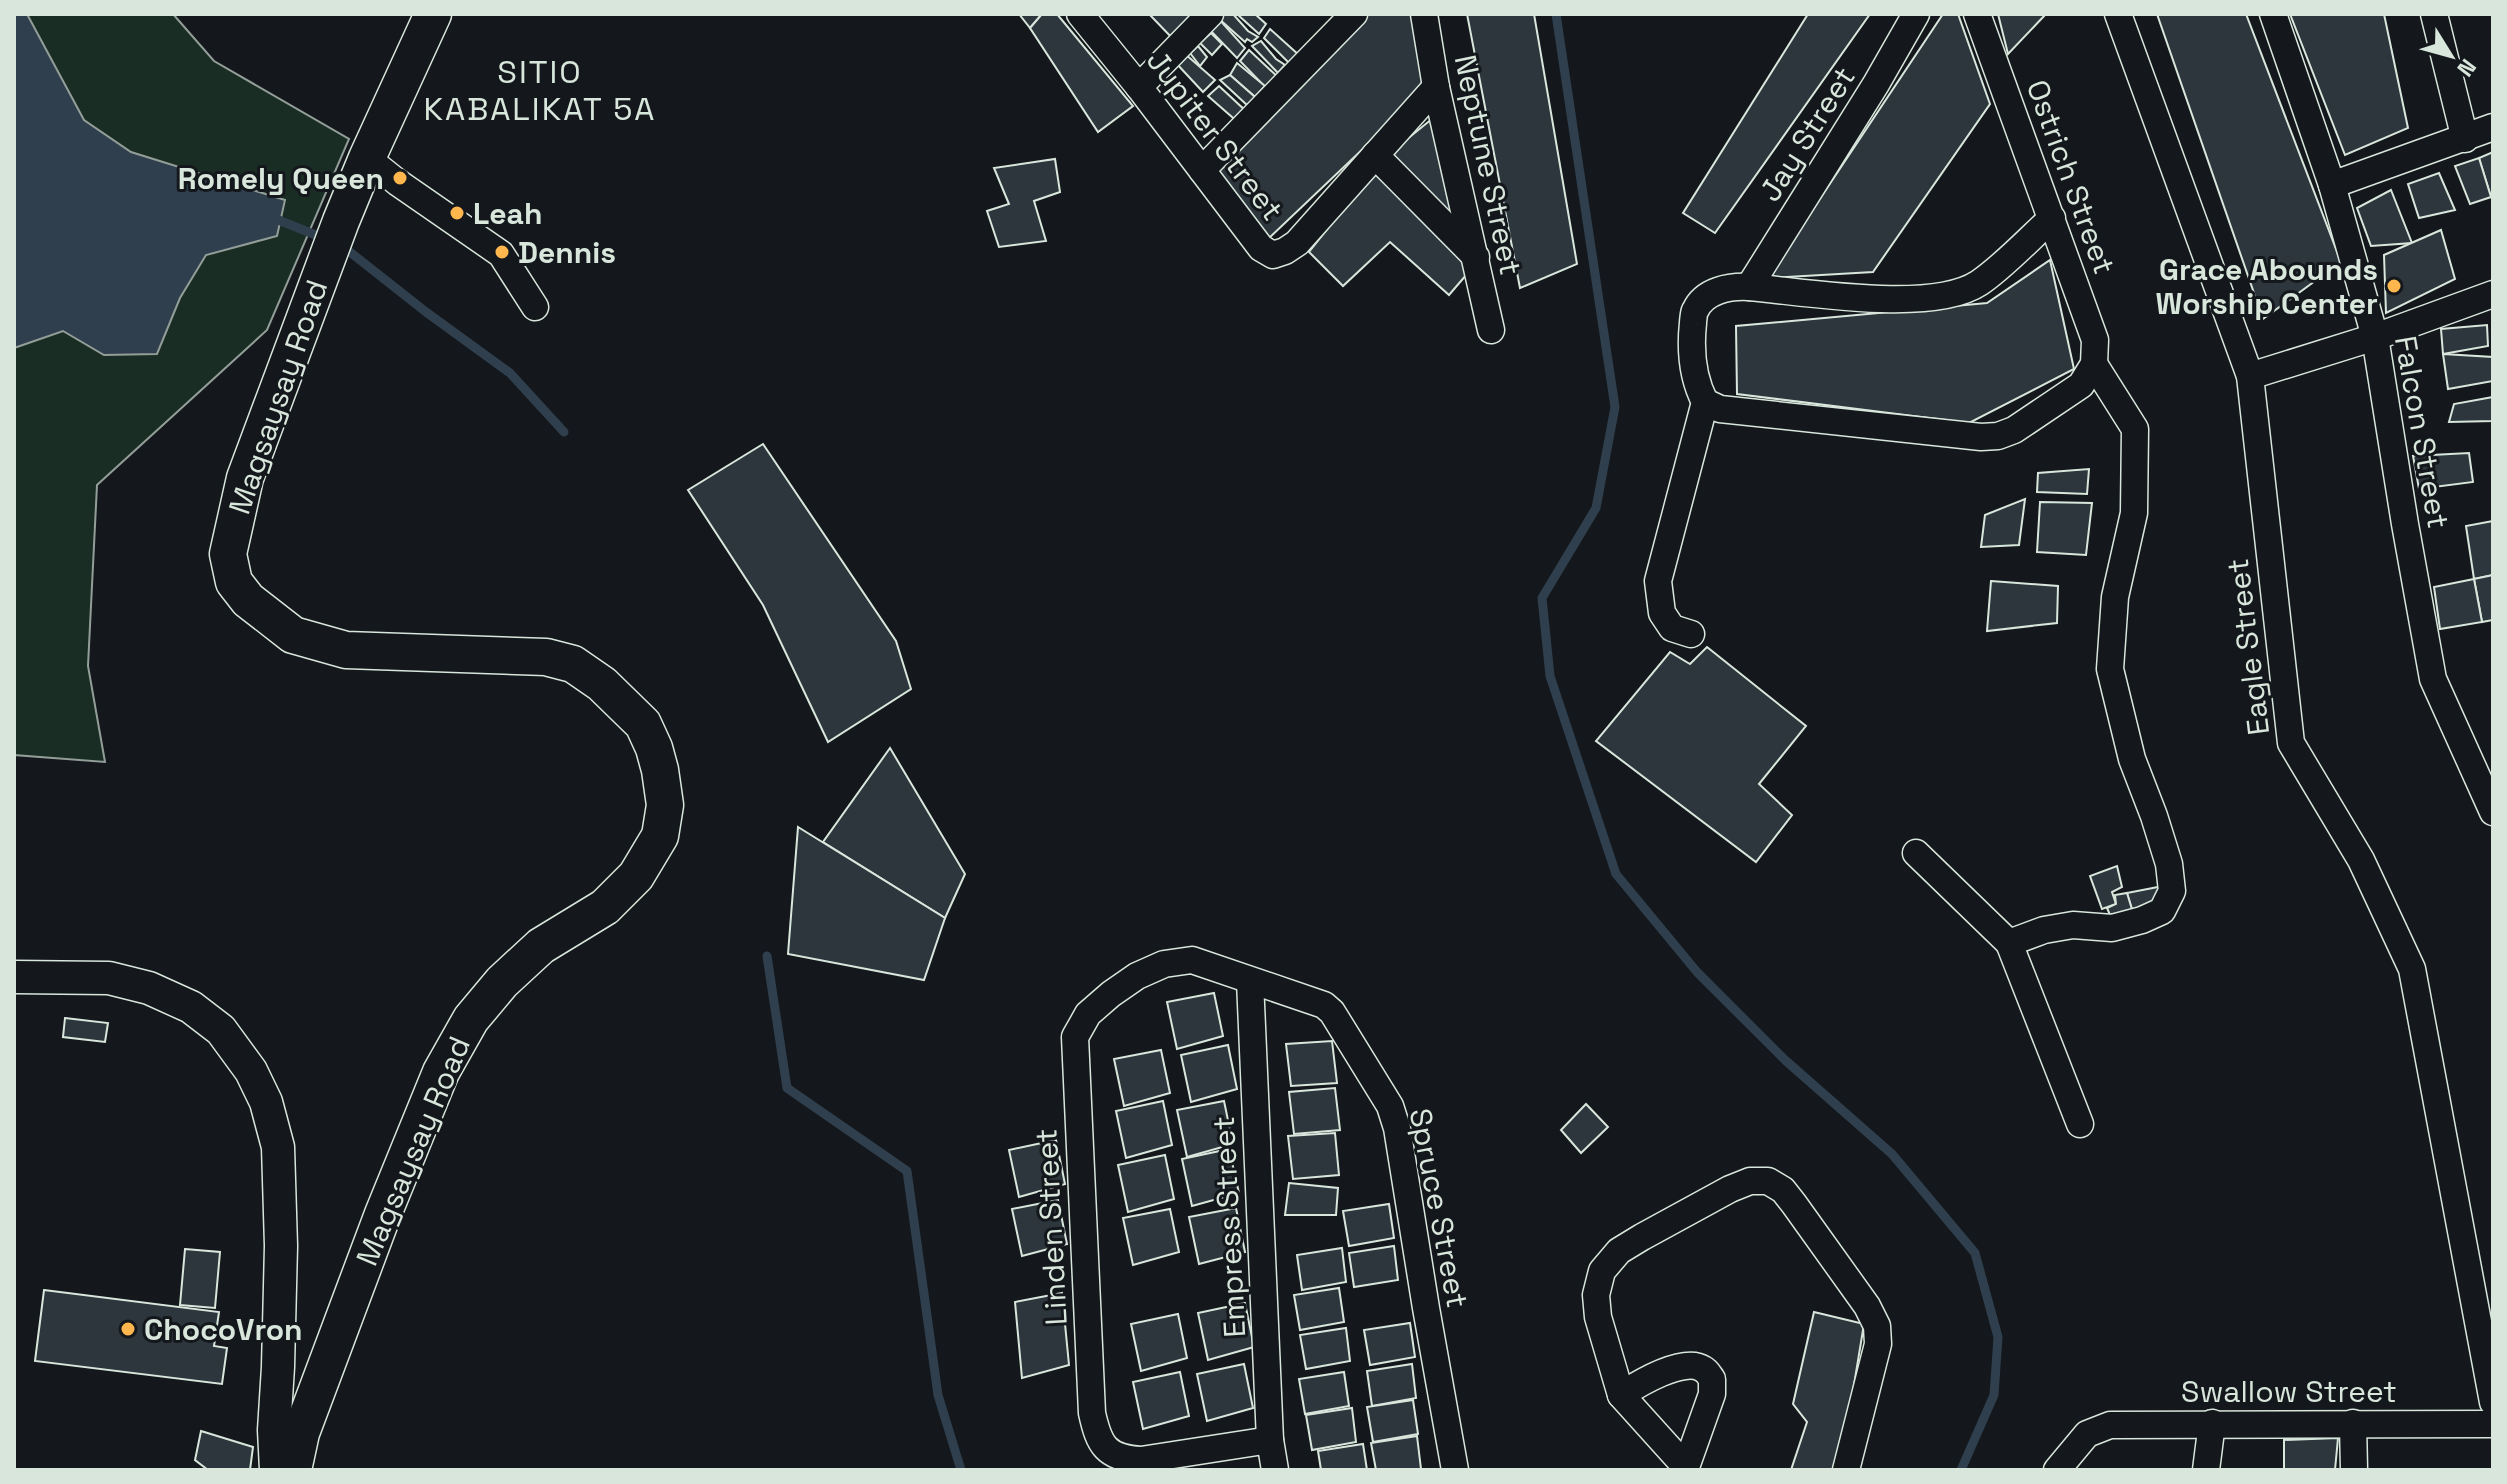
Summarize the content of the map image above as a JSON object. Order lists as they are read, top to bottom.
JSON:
{
  "streets": {
    "main road": ["Magsaysay Road"],
    "street": [
      "Jay Street",
      "Jupiter Street",
      "Neptune Street",
      "Ostrich Street",
      "Falcon Street",
      "Eagle Street",
      "Spruce Street",
      "Linden Street",
      "Empress Street",
      "Swallow Street"
    ]
  },
  "crossings": [
    ["Spruce Street", "Linden Street"],
    ["Spruce Street", "Empress Street"],
    ["Linden Street", "Empress Street"]
  ],
  "districts": ["SITIO KABALIKAT 5A"],
  "places": [
    "Romely Queen",
    "Leah",
    "Dennis",
    "Grace Abounds Worship Center",
    "ChocoVron"
  ],
  "north": "bottom right"
}
